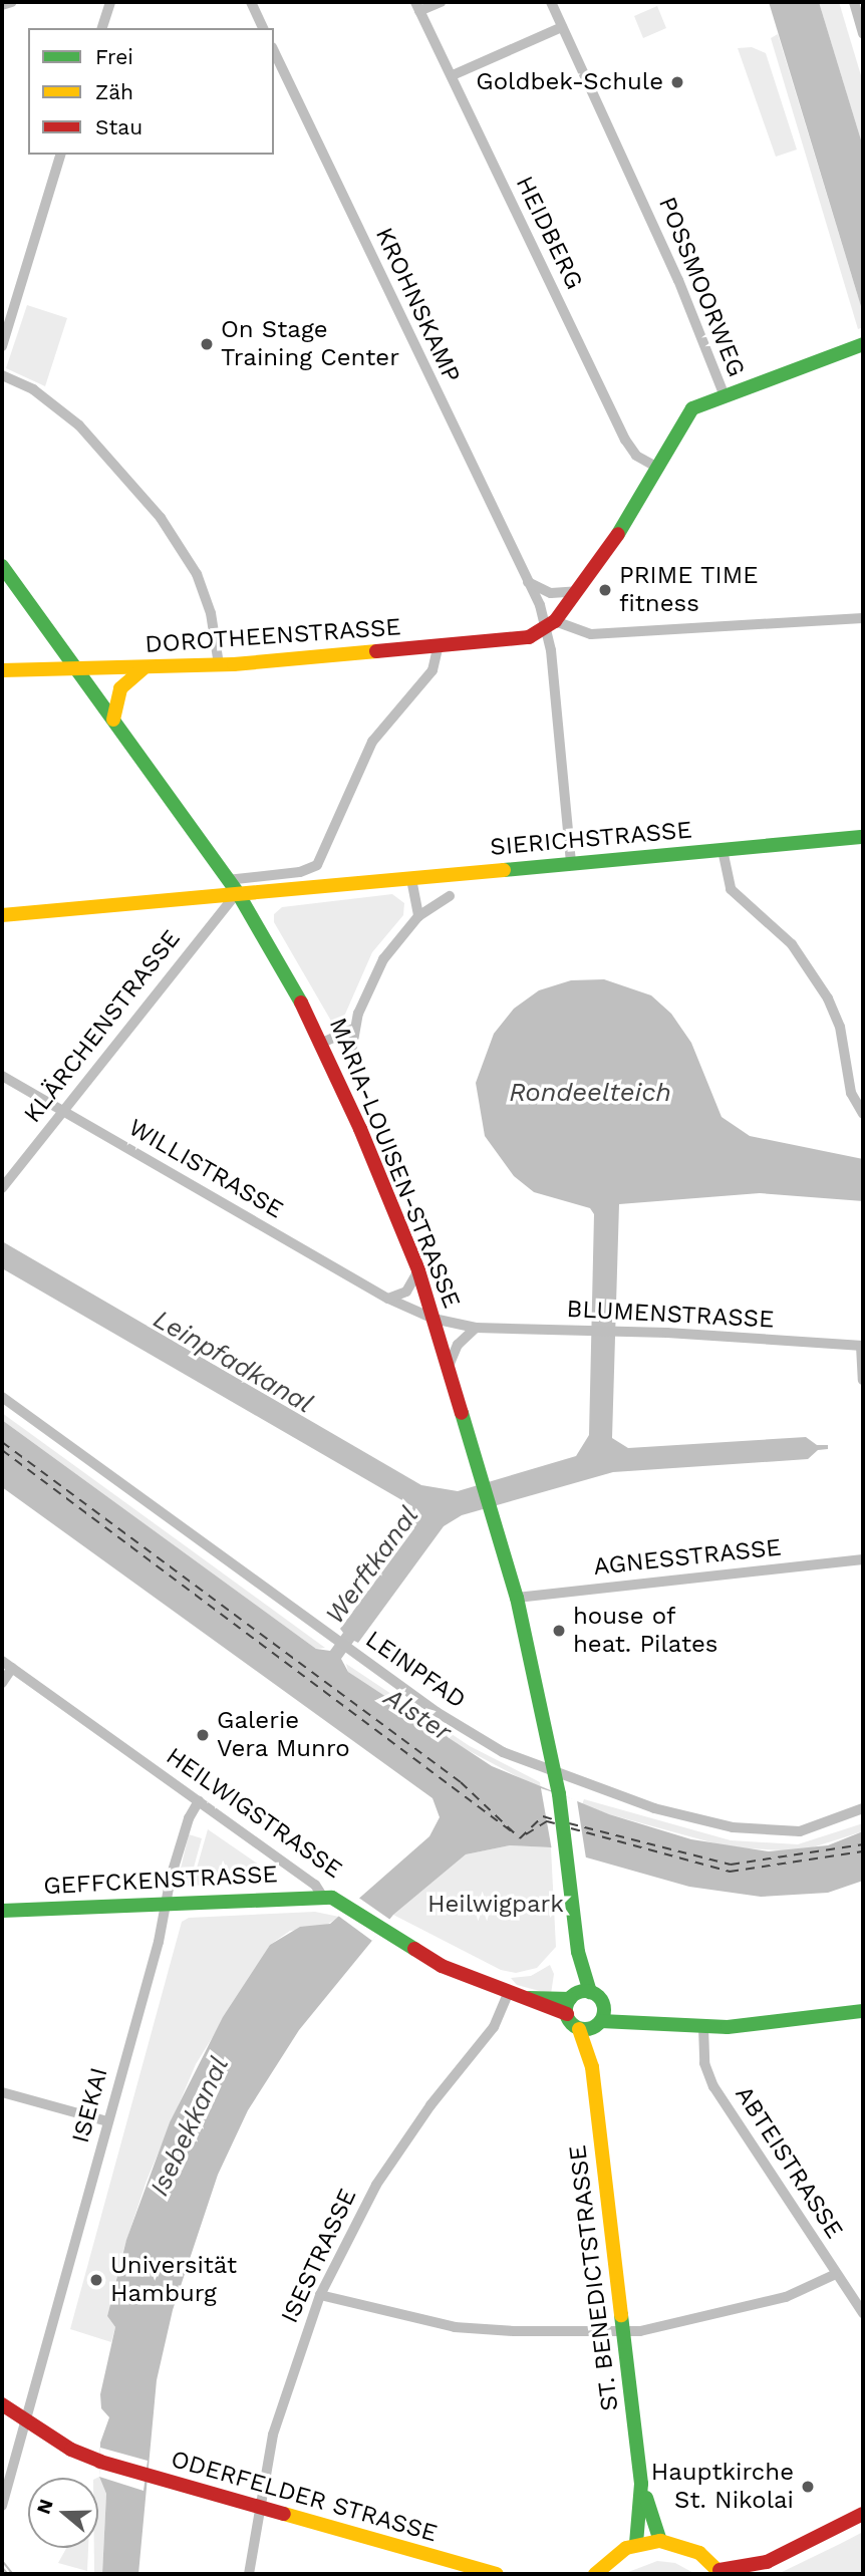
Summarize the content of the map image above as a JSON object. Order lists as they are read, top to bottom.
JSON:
{
  "streets": {
    "main road": [
      "POSSMOORWEG",
      "DOROTHEENSTRASSE",
      "SIERICHSTRASSE",
      "MARIA-LOUISEN-STRASSE",
      "HEILWIGSTRASSE",
      "GEFFCKENSTRASSE",
      "ST. BENEDICTSTRASSE",
      "ODERFELDER STRASSE"
    ],
    "street": [
      "HEIDBERG",
      "KROHNSKAMP",
      "KLÄRCHENSTRASSE",
      "WILLISTRASSE",
      "BLUMENSTRASSE",
      "AGNESSTRASSE",
      "LEINPFAD",
      "ISEKAI",
      "ABTEISTRASSE",
      "ISESTRASSE"
    ]
  },
  "crossings": [
    ["HEIDBERG", "POSSMOORWEG"],
    ["POSSMOORWEG", "KROHNSKAMP"],
    ["POSSMOORWEG", "DOROTHEENSTRASSE"],
    ["KROHNSKAMP", "DOROTHEENSTRASSE"],
    ["KROHNSKAMP", "SIERICHSTRASSE"],
    ["DOROTHEENSTRASSE", "MARIA-LOUISEN-STRASSE"],
    ["SIERICHSTRASSE", "KLÄRCHENSTRASSE"],
    ["SIERICHSTRASSE", "MARIA-LOUISEN-STRASSE"],
    ["KLÄRCHENSTRASSE", "MARIA-LOUISEN-STRASSE"],
    ["KLÄRCHENSTRASSE", "WILLISTRASSE"],
    ["MARIA-LOUISEN-STRASSE", "WILLISTRASSE"],
    ["MARIA-LOUISEN-STRASSE", "BLUMENSTRASSE"],
    ["MARIA-LOUISEN-STRASSE", "AGNESSTRASSE"],
    ["MARIA-LOUISEN-STRASSE", "LEINPFAD"],
    ["MARIA-LOUISEN-STRASSE", "HEILWIGSTRASSE"],
    ["MARIA-LOUISEN-STRASSE", "ST. BENEDICTSTRASSE"],
    ["WILLISTRASSE", "BLUMENSTRASSE"],
    ["HEILWIGSTRASSE", "GEFFCKENSTRASSE"],
    ["HEILWIGSTRASSE", "ISEKAI"],
    ["HEILWIGSTRASSE", "ISESTRASSE"],
    ["HEILWIGSTRASSE", "ST. BENEDICTSTRASSE"],
    ["GEFFCKENSTRASSE", "ISEKAI"],
    ["ISEKAI", "ODERFELDER STRASSE"],
    ["ISESTRASSE", "ODERFELDER STRASSE"]
  ],
  "water": [
    "Rondeelteich",
    "Leinpfadkanal",
    "Werftkanal",
    "Alster",
    "Isebekkanal"
  ],
  "parks": ["Heilwigpark"],
  "places": [
    "Goldbek-Schule",
    "On Stage Training Center",
    "PRIME TIME fitness",
    "house of heat. Pilates",
    "Galerie Vera Munro",
    "Universität Hamburg",
    "Hauptkirche St. Nikolai"
  ],
  "legend": ["Frei", "Zäh", "Stau"],
  "north": "left"
}
